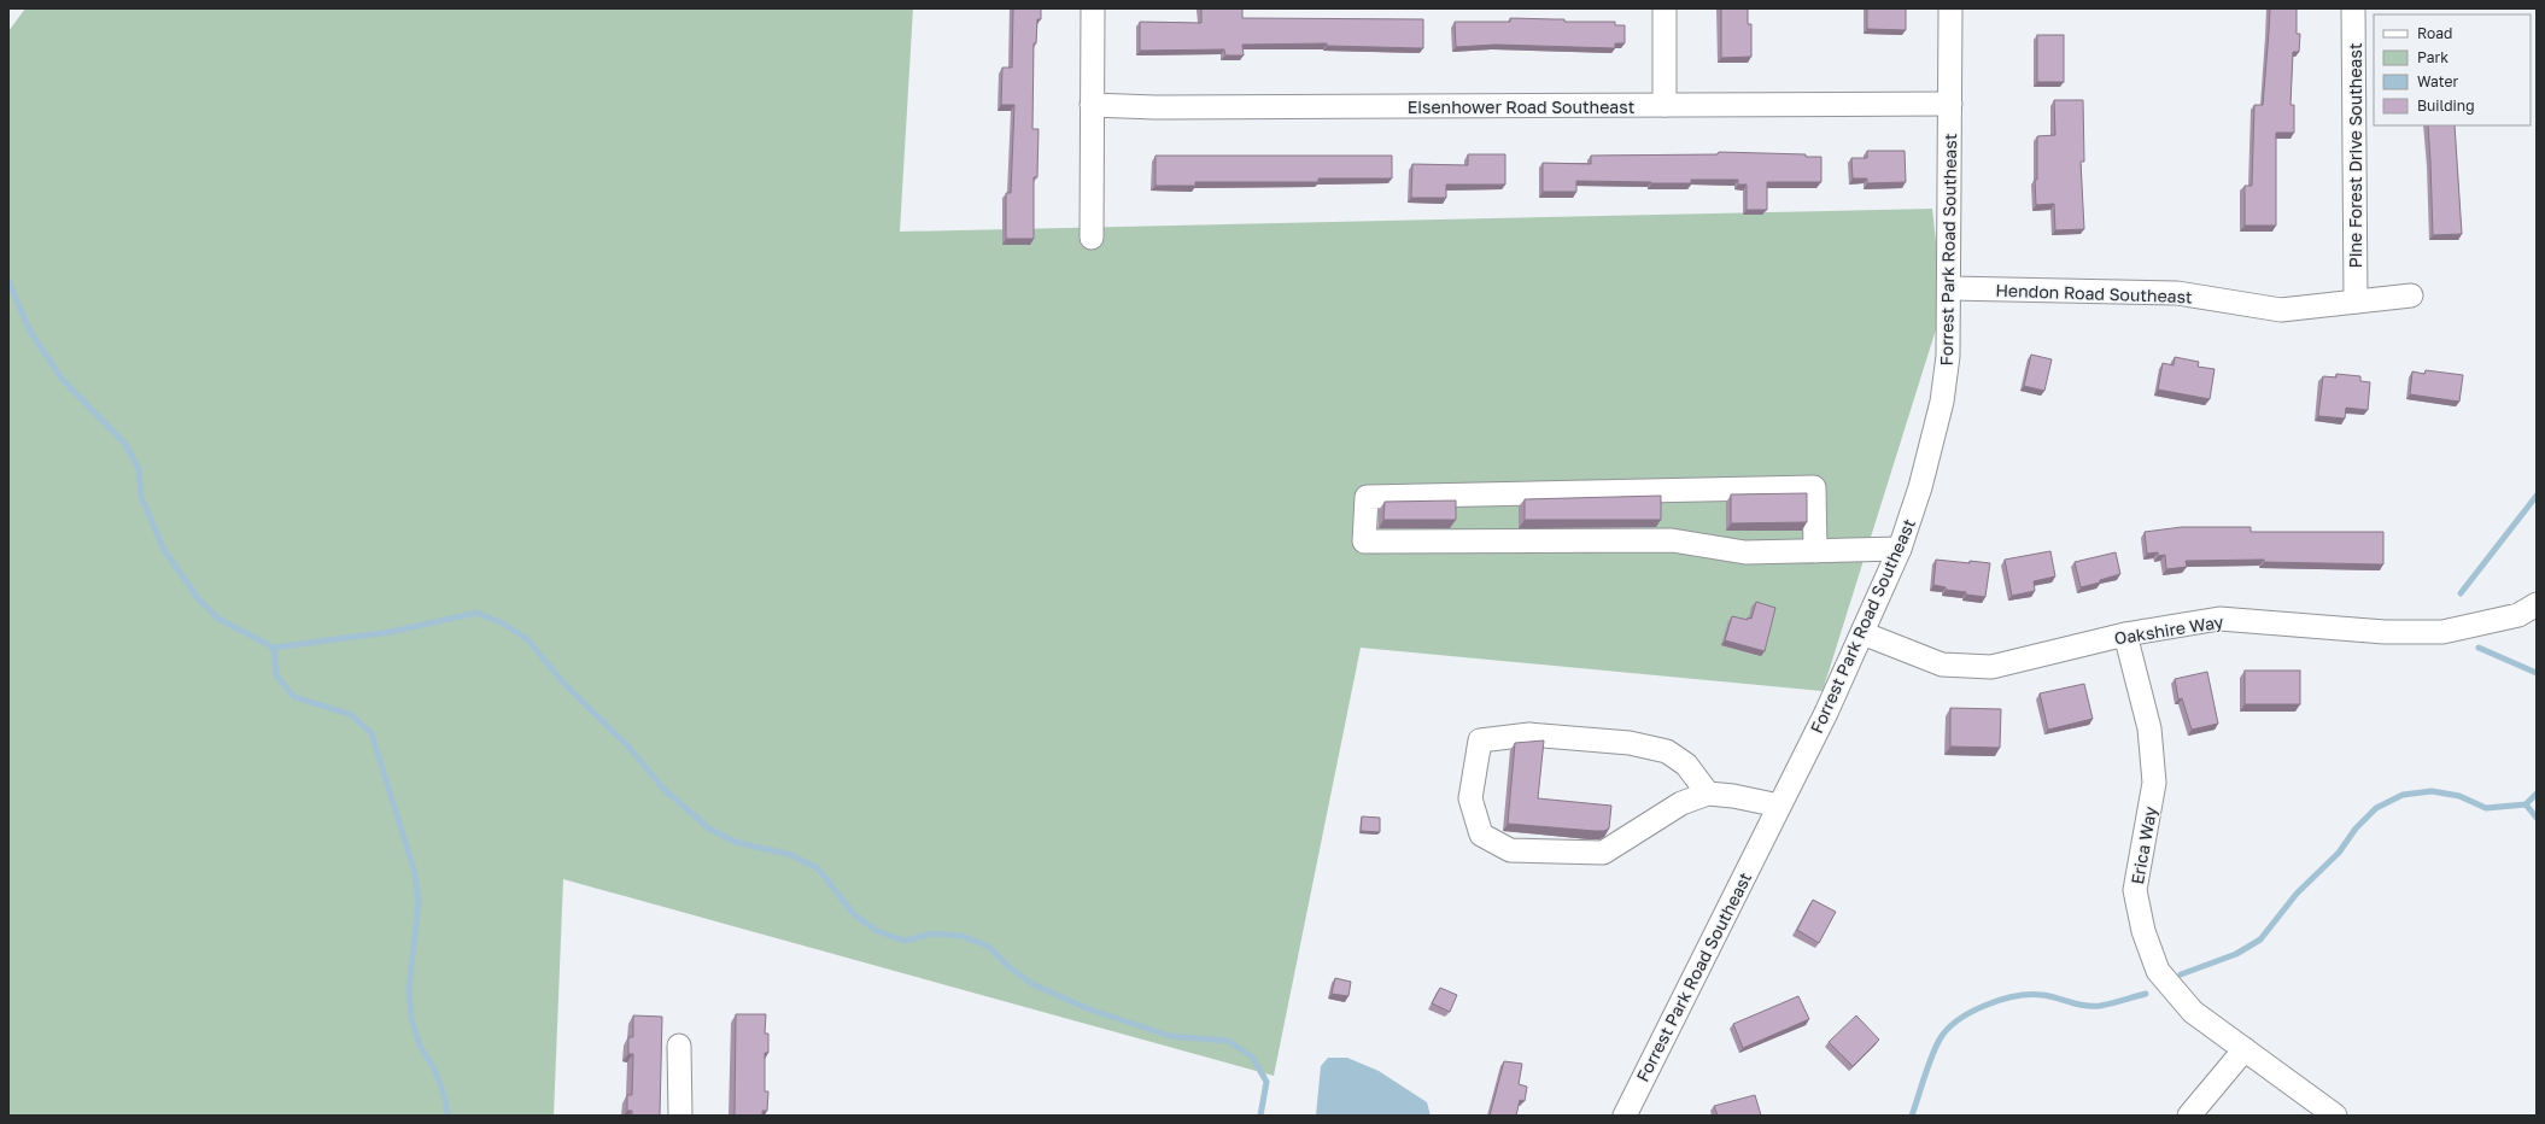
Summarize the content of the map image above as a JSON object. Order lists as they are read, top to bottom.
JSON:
{
  "streets": {
    "street": [
      "Eisenhower Road Southeast",
      "Pine Forest Drive Southeast",
      "Forrest Park Road Southeast",
      "Hendon Road Southeast",
      "Oakshire Way",
      "Erica Way"
    ]
  },
  "crossings": [
    ["Eisenhower Road Southeast", "Forrest Park Road Southeast"],
    ["Pine Forest Drive Southeast", "Hendon Road Southeast"],
    ["Forrest Park Road Southeast", "Hendon Road Southeast"],
    ["Forrest Park Road Southeast", "Oakshire Way"],
    ["Oakshire Way", "Erica Way"]
  ],
  "legend": [
    "Road",
    "Park",
    "Water",
    "Building"
  ]
}
